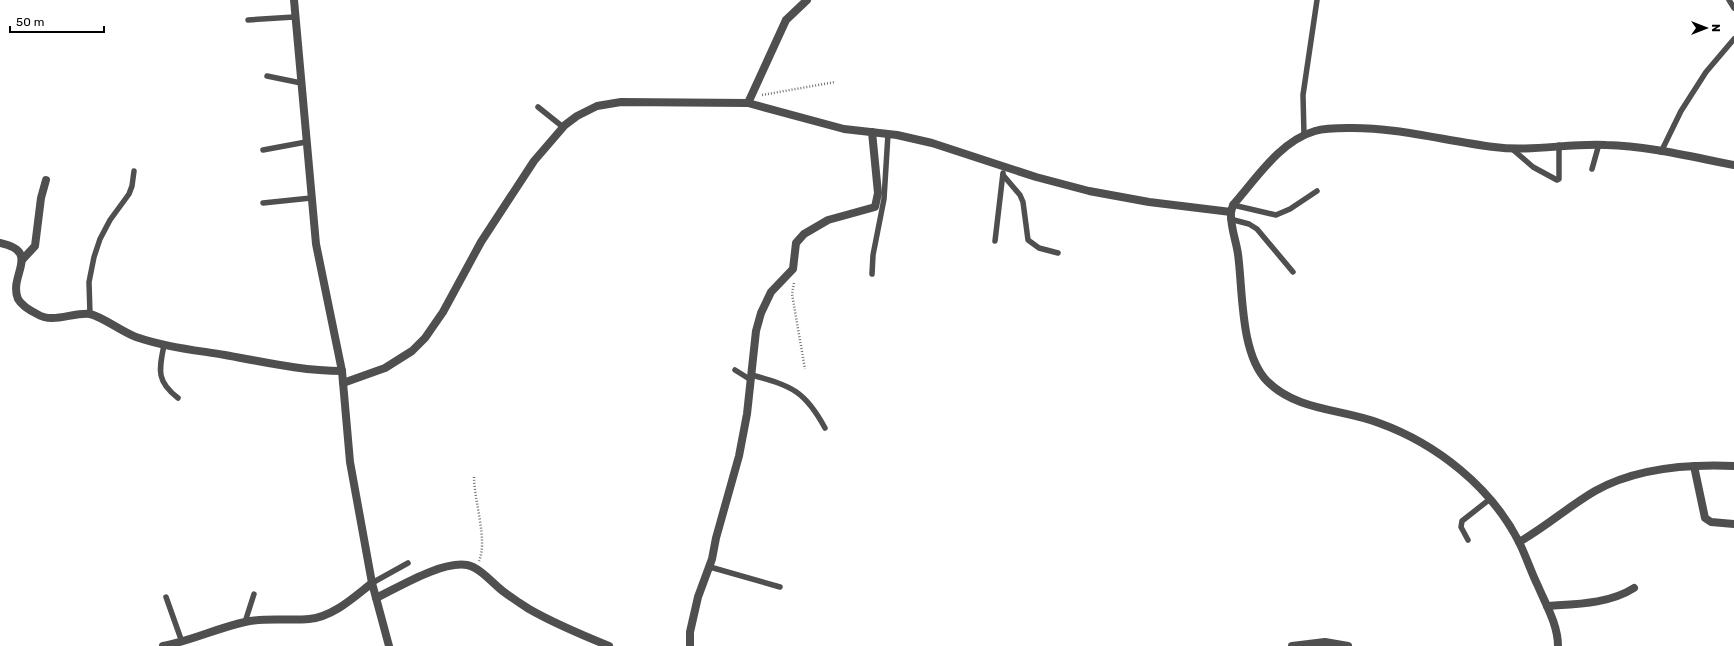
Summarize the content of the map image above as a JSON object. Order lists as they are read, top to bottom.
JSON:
{
  "scale_bar": "50 m",
  "north": "right"
}
